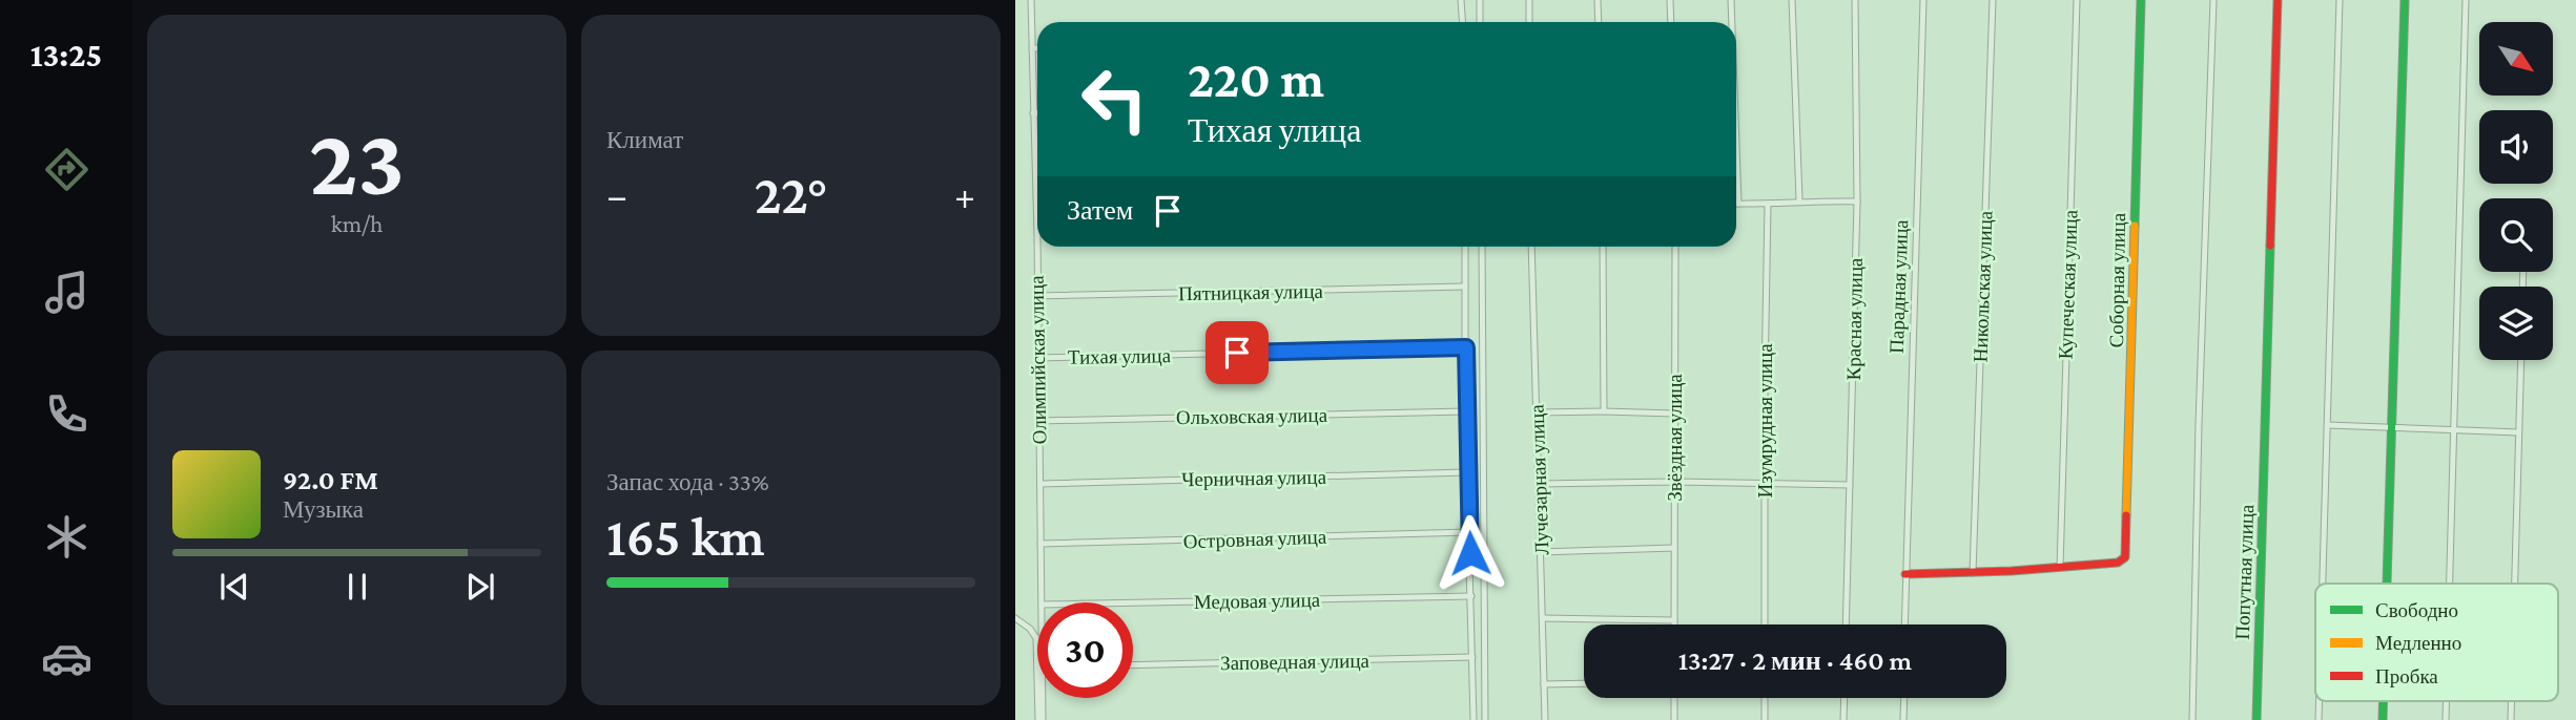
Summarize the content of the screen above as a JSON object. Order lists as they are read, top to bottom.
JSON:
{
  "streets": {
    "street": [
      "Соборная улица",
      "Купеческая улица",
      "Парадная улица",
      "Никольская улица",
      "Пятницкая улица",
      "Красная улица",
      "Тихая улица",
      "Олимпийская улица",
      "Ольховская улица",
      "Изумрудная улица",
      "Звёздная улица",
      "Черничная улица",
      "Лучезарная улица",
      "Островная улица",
      "Попутная улица",
      "Медовая улица",
      "Заповедная улица"
    ]
  },
  "crossings": [
    ["Соборная улица", "Купеческая улица"],
    ["Пятницкая улица", "Олимпийская улица"],
    ["Тихая улица", "Олимпийская улица"],
    ["Олимпийская улица", "Ольховская улица"],
    ["Олимпийская улица", "Черничная улица"],
    ["Олимпийская улица", "Островная улица"]
  ],
  "legend": ["Свободно", "Медленно", "Пробка"],
  "north": "bottom right",
  "page": {
    "tabs": "13:25",
    "tile": [
      ["23", "km/h"],
      "Климат",
      ["Запас хода · 33%", "165 km"]
    ],
    "turn": ["220 m", "Тихая улица"],
    "heat": ["−", "22°", "+"],
    "then": "Затем",
    "song": ["92.0 FM", "Музыка"],
    "limit": "30",
    "trip": "13:27 · 2 мин · 460 m"
  }
}
